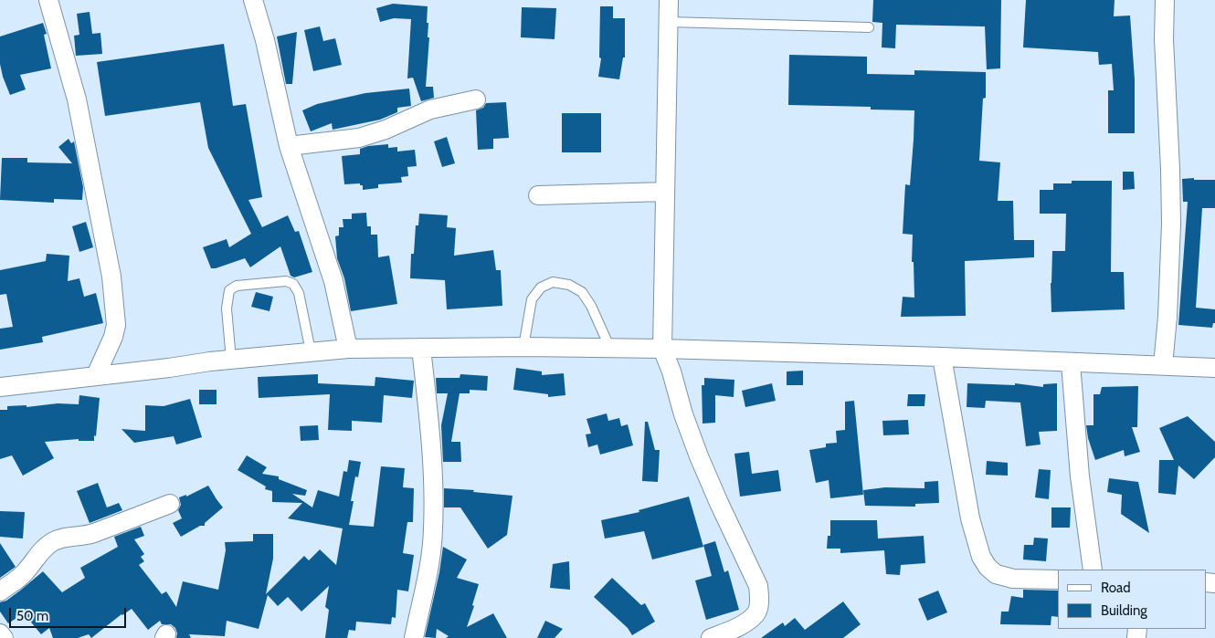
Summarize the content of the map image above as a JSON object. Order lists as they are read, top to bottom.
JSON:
{
  "legend": ["Road", "Building"],
  "scale_bar": "50 m"
}
